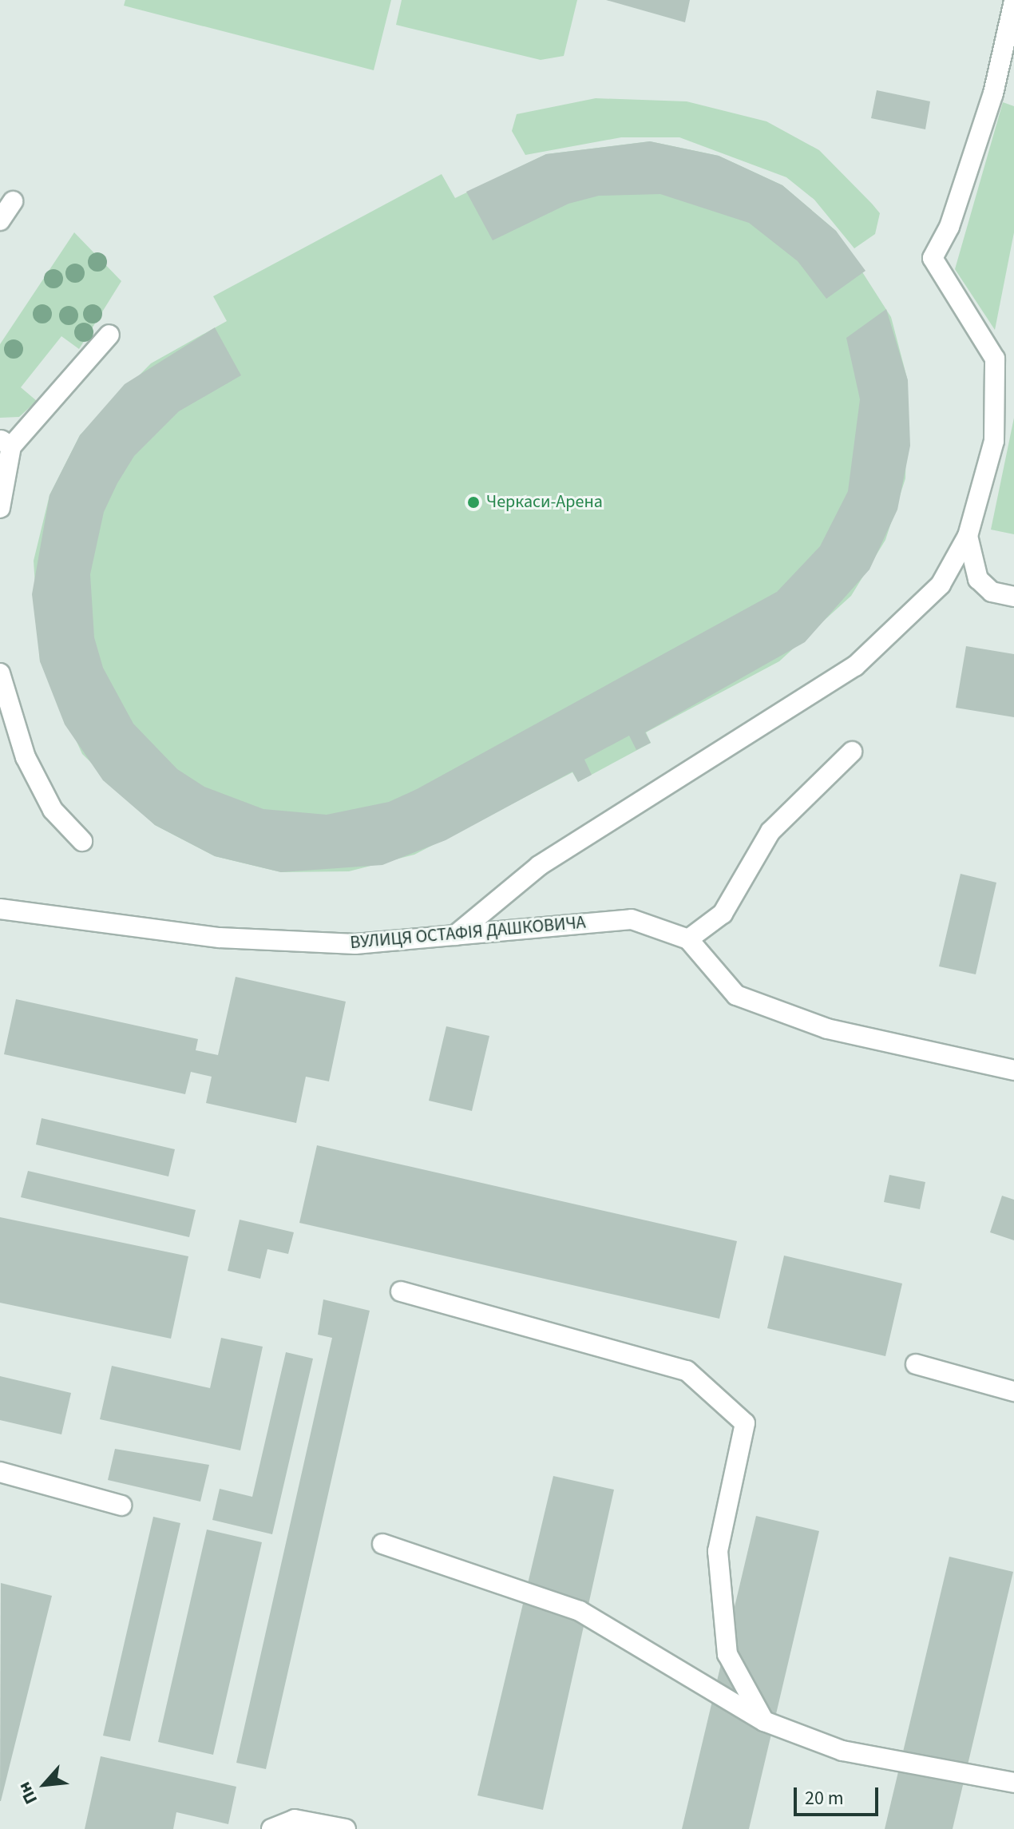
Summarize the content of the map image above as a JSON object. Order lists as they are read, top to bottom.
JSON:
{
  "streets": {
    "street": ["ВУЛИЦЯ ОСТАФІЯ ДАШКОВИЧА"]
  },
  "places": ["Черкаси-Арена"],
  "scale_bar": "20 m",
  "north": "bottom left"
}
